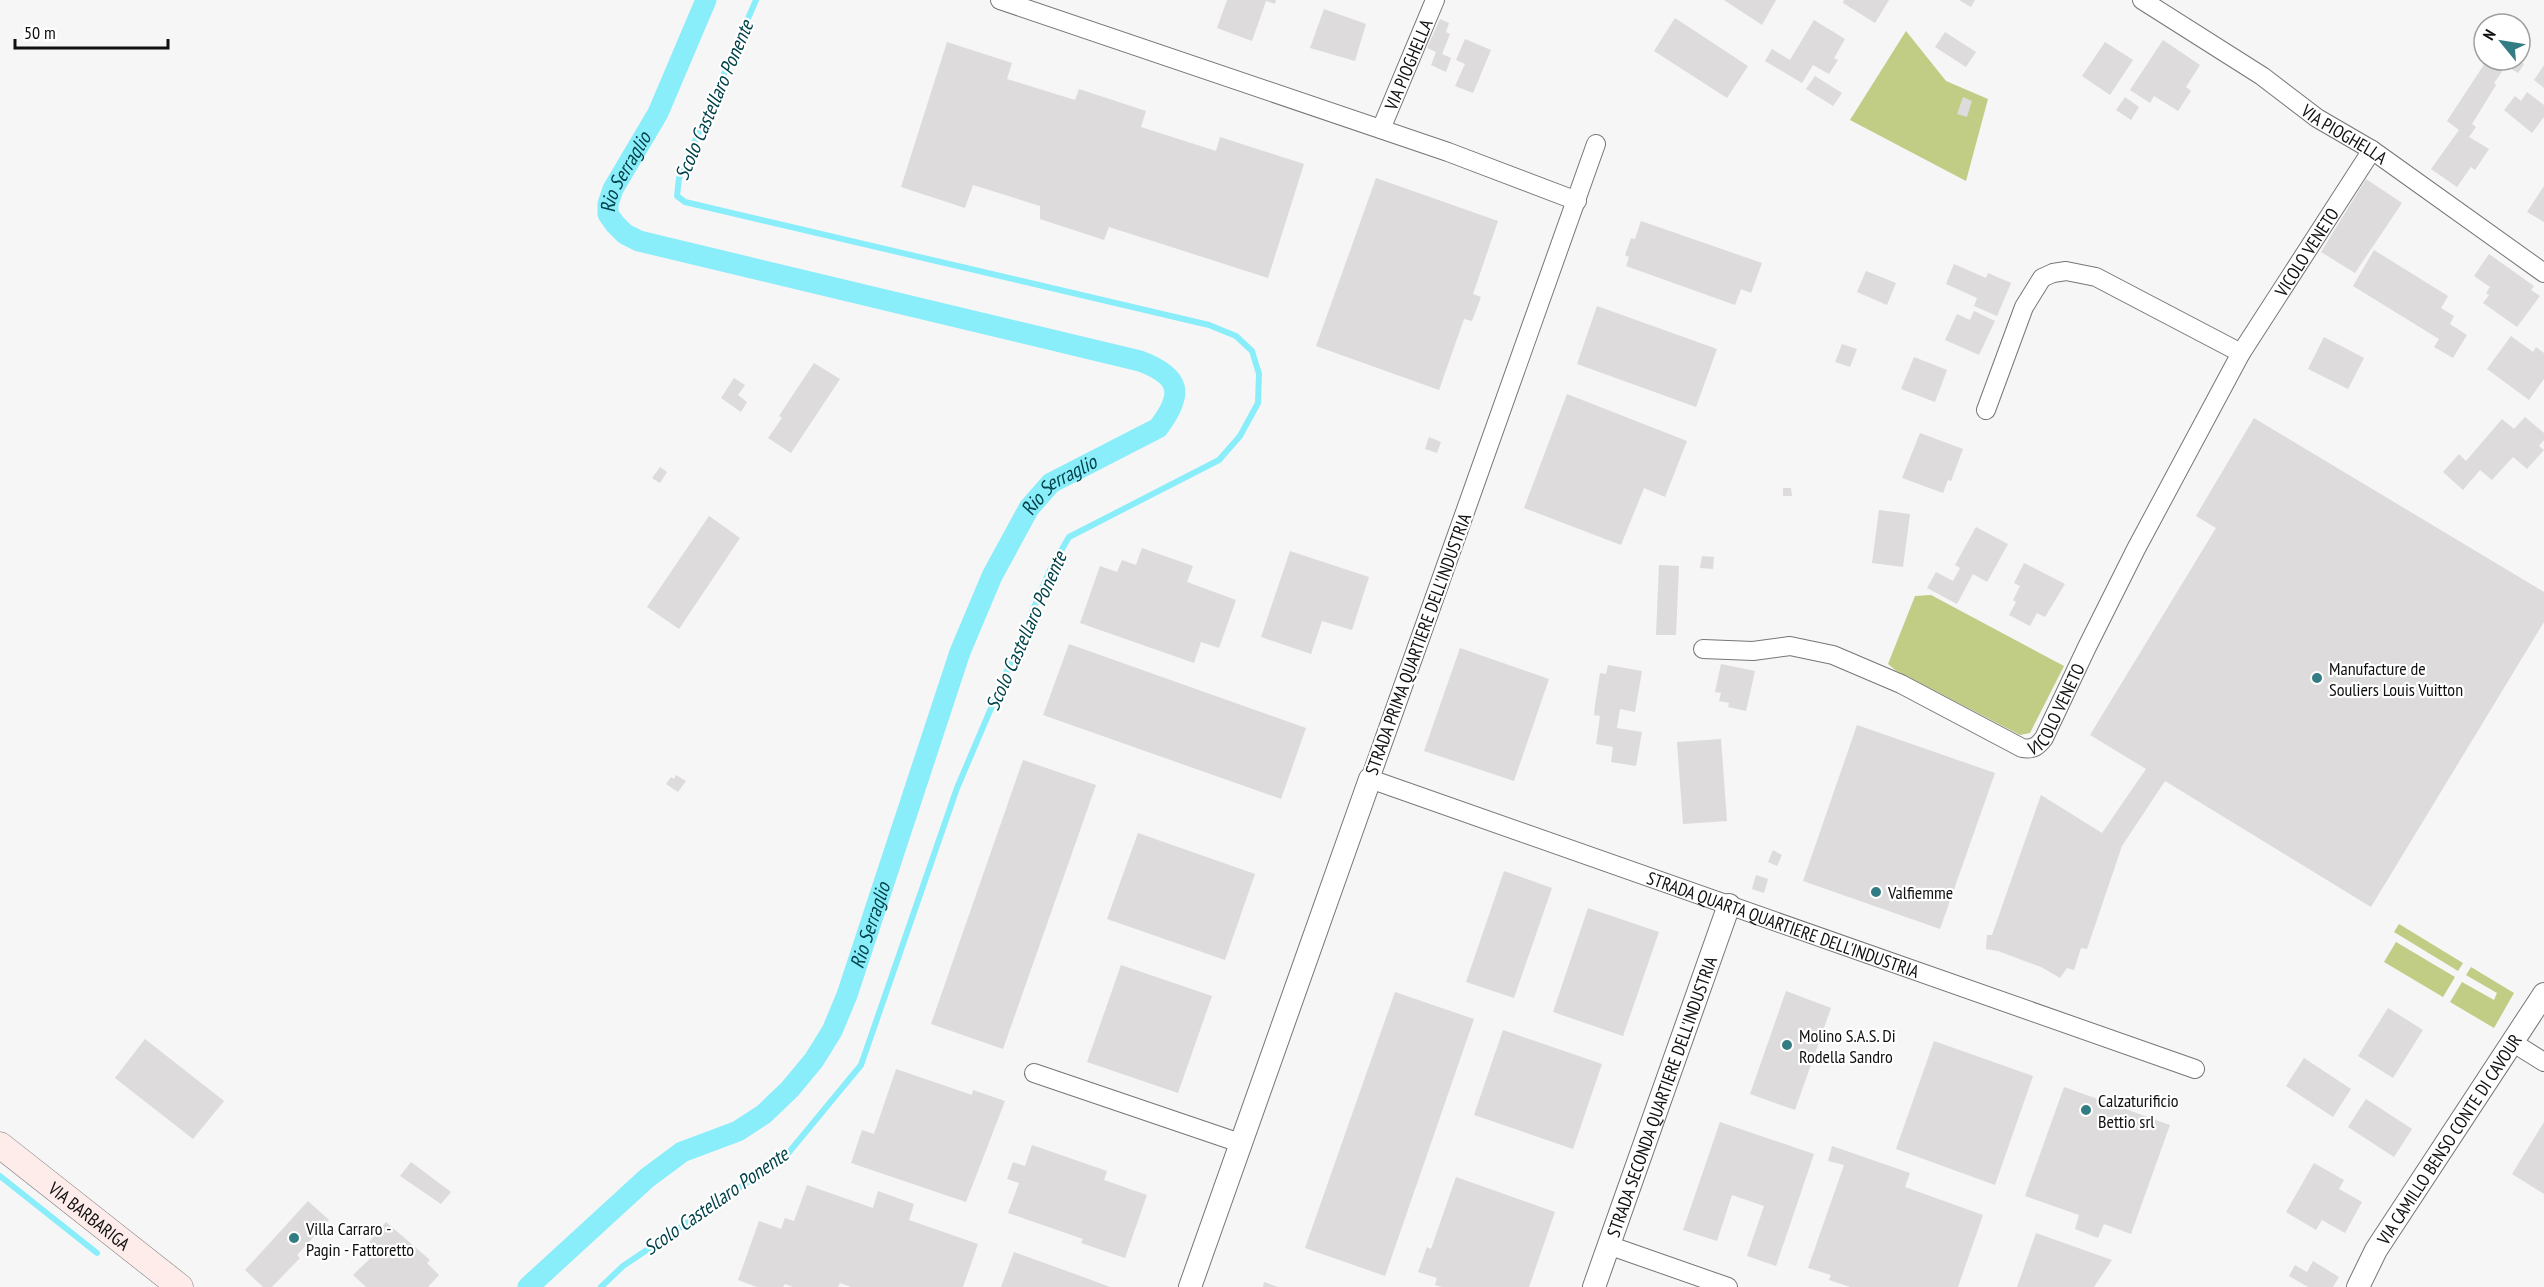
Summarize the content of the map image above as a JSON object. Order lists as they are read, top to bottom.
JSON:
{
  "streets": {
    "main road": ["VIA BARBARIGA"],
    "street": [
      "VIA PIOGHELLA",
      "VICOLO VENETO",
      "STRADA PRIMA QUARTIERE DELL'INDUSTRIA",
      "STRADA QUARTA QUARTIERE DELL'INDUSTRIA",
      "STRADA SECONDA QUARTIERE DELL'INDUSTRIA",
      "VIA CAMILLO BENSO CONTE DI CAVOUR"
    ]
  },
  "crossings": [
    ["VIA PIOGHELLA", "VICOLO VENETO"],
    ["STRADA PRIMA QUARTIERE DELL'INDUSTRIA", "STRADA QUARTA QUARTIERE DELL'INDUSTRIA"],
    ["STRADA QUARTA QUARTIERE DELL'INDUSTRIA", "STRADA SECONDA QUARTIERE DELL'INDUSTRIA"]
  ],
  "water": ["Scolo Castellaro Ponente", "Rio Serraglio"],
  "places": [
    "Manufacture de Souliers Louis Vuitton",
    "Valfiemme",
    "Molino S.A.S. Di Rodella Sandro",
    "Calzaturificio Bettio srl",
    "Villa Carraro - Pagin - Fattoretto"
  ],
  "scale_bar": "50 m",
  "north": "top left"
}
